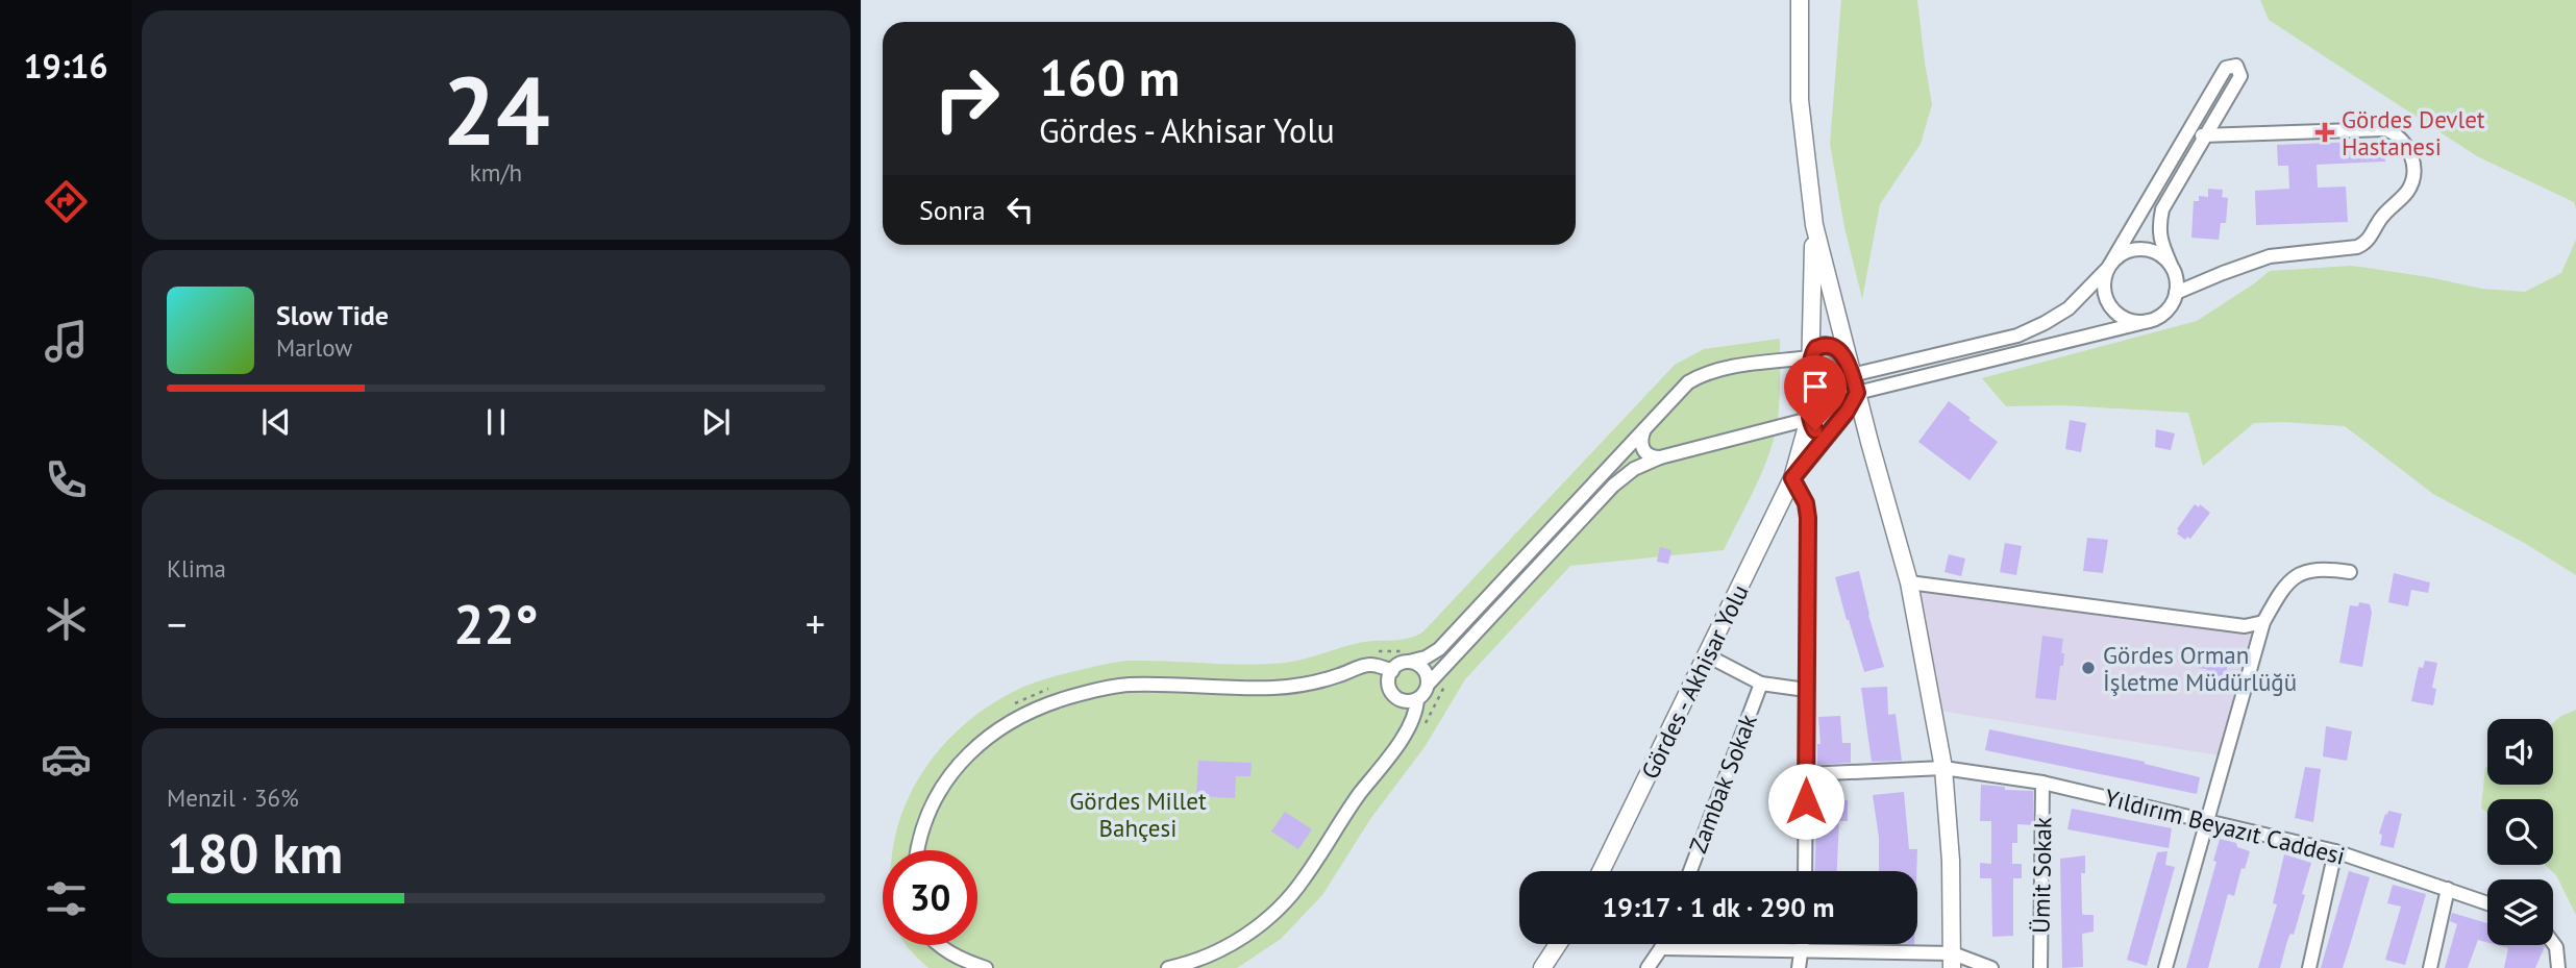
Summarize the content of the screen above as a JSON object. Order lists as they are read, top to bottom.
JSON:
{
  "streets": {
    "main road": ["Gördes - Akhisar Yolu"],
    "street": ["Zambak Sokak", "Yıldırım Beyazıt Caddesi", "Ümit Sokak"]
  },
  "crossings": [
    ["Gördes - Akhisar Yolu", "Yıldırım Beyazıt Caddesi"],
    ["Yıldırım Beyazıt Caddesi", "Ümit Sokak"]
  ],
  "parks": ["Gördes Millet Bahçesi"],
  "places": {
    "health": ["Gördes Devlet Hastanesi"],
    "other": ["Gördes Orman İşletme Müdürlüğü"]
  },
  "page": {
    "tabs": "19:16",
    "tile": [
      ["24", "km/h"],
      "Klima",
      ["Menzil · 36%", "180 km"]
    ],
    "turn": ["160 m", "Gördes - Akhisar Yolu"],
    "then": "Sonra",
    "song": ["Slow Tide", "Marlow"],
    "heat": ["−", "22°", "+"],
    "limit": "30",
    "trip": "19:17 · 1 dk · 290 m"
  }
}
